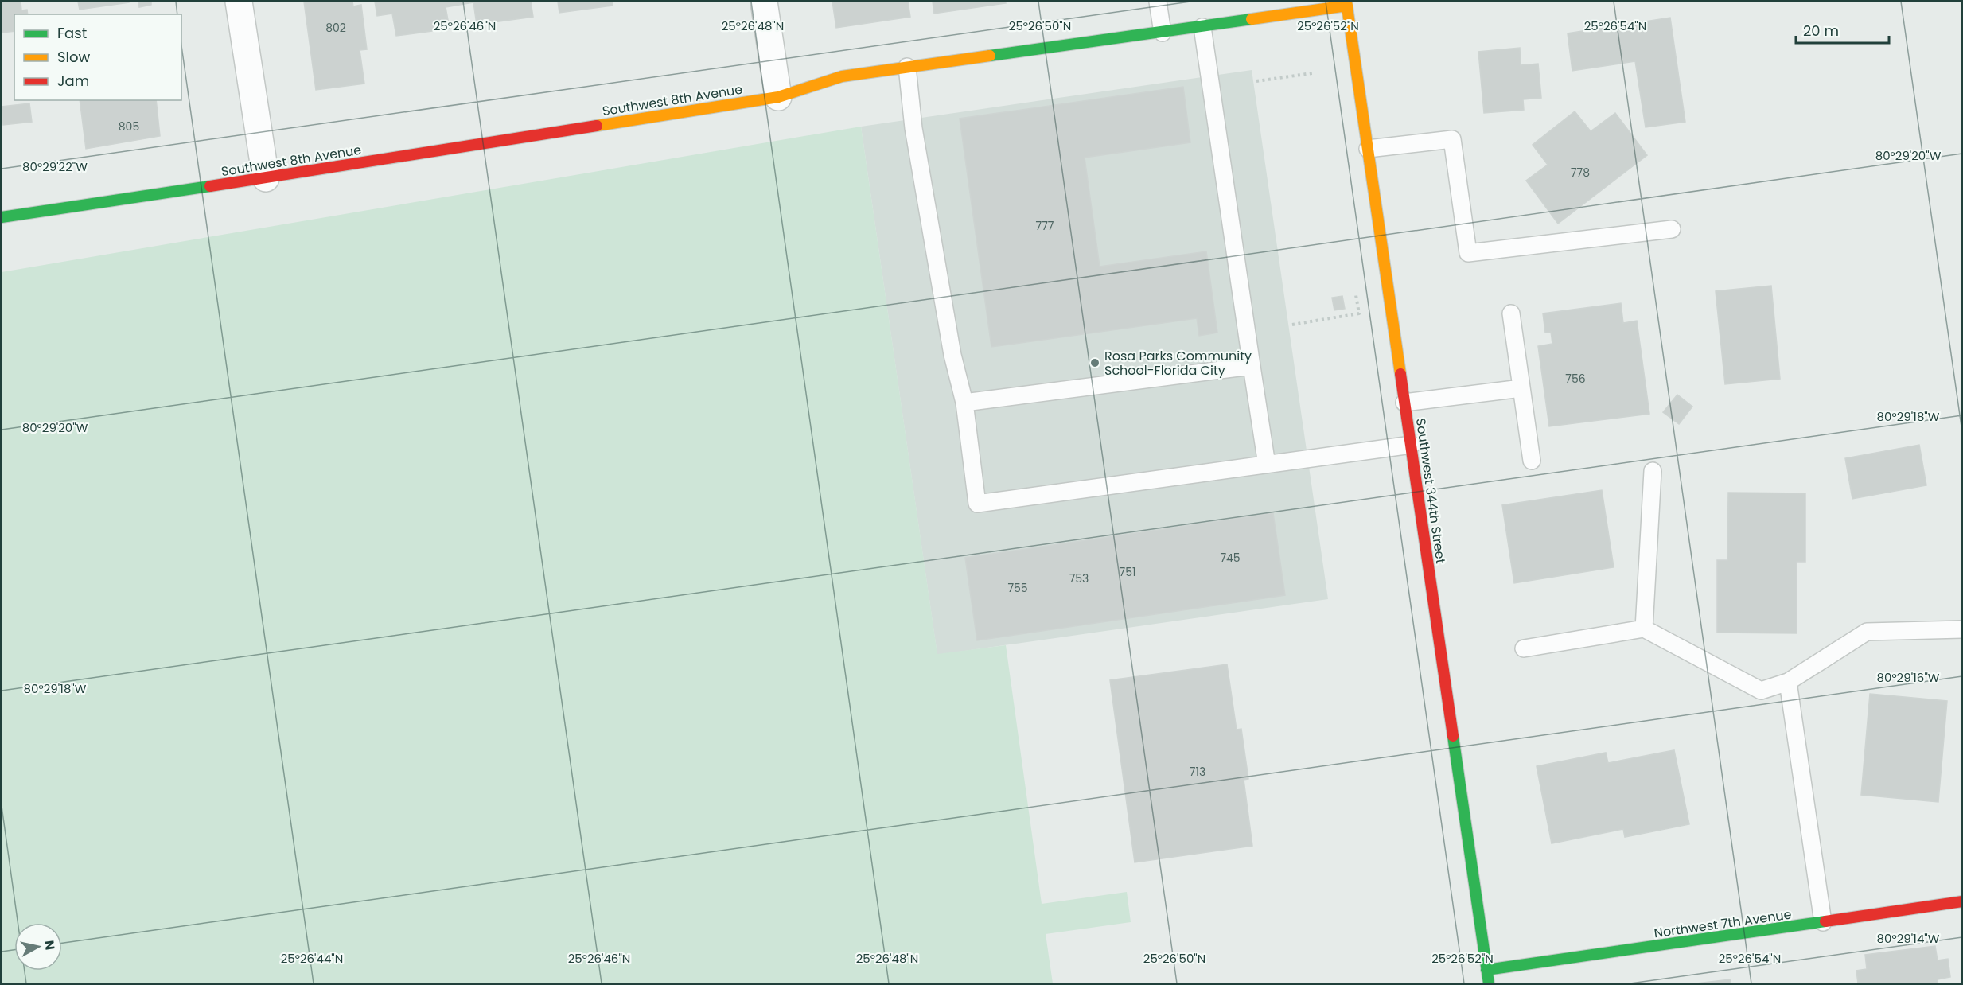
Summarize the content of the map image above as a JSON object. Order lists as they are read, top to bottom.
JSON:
{
  "streets": {
    "street": ["Southwest 8th Avenue", "Southwest 344th Street", "Northwest 7th Avenue"]
  },
  "crossings": [
    ["Southwest 8th Avenue", "Southwest 344th Street"],
    ["Southwest 344th Street", "Northwest 7th Avenue"]
  ],
  "places": ["Rosa Parks Community School-Florida City"],
  "house_numbers": [
    "802",
    "805",
    "778",
    "777",
    "756",
    "745",
    "751",
    "753",
    "755",
    "713"
  ],
  "legend": ["Fast", "Slow", "Jam"],
  "scale_bar": "20 m",
  "north": "right",
  "coordinates": [
    "25°26'46\"N",
    "25°26'48\"N",
    "25°26'50\"N",
    "25°26'52\"N",
    "25°26'54\"N",
    "80°29'20\"W",
    "80°29'22\"W",
    "80°29'18\"W",
    "80°29'16\"W",
    "80°29'14\"W",
    "25°26'44\"N"
  ]
}
